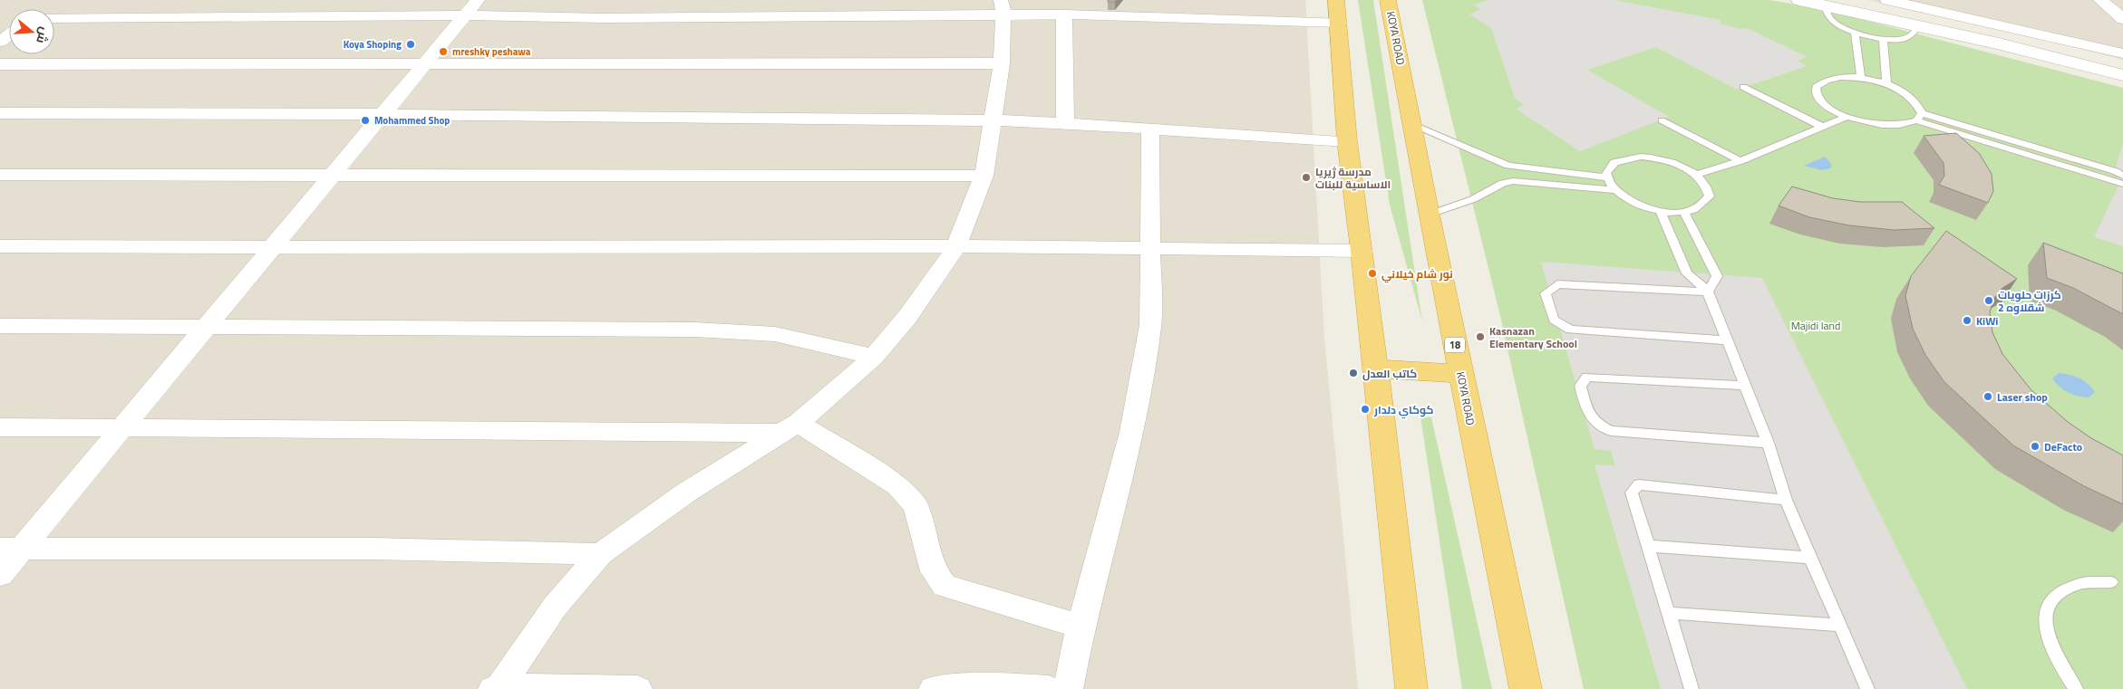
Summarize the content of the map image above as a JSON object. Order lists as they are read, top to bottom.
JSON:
{
  "streets": {
    "highway": ["KOYA ROAD", "18"]
  },
  "parks": ["Majidi land"],
  "places": [
    "Koya Shoping",
    "mreshky peshawa",
    "Mohammed Shop",
    "مدرسة ژيريا الاساسية للبنات",
    "نور شام خيلاني",
    "كرزات حلويات شقلاوه 2",
    "KiWi",
    "Kasnazan Elementary School",
    "كاتب العدل",
    "Laser shop",
    "كوكاي دلدار",
    "DeFacto"
  ],
  "north": "right"
}
